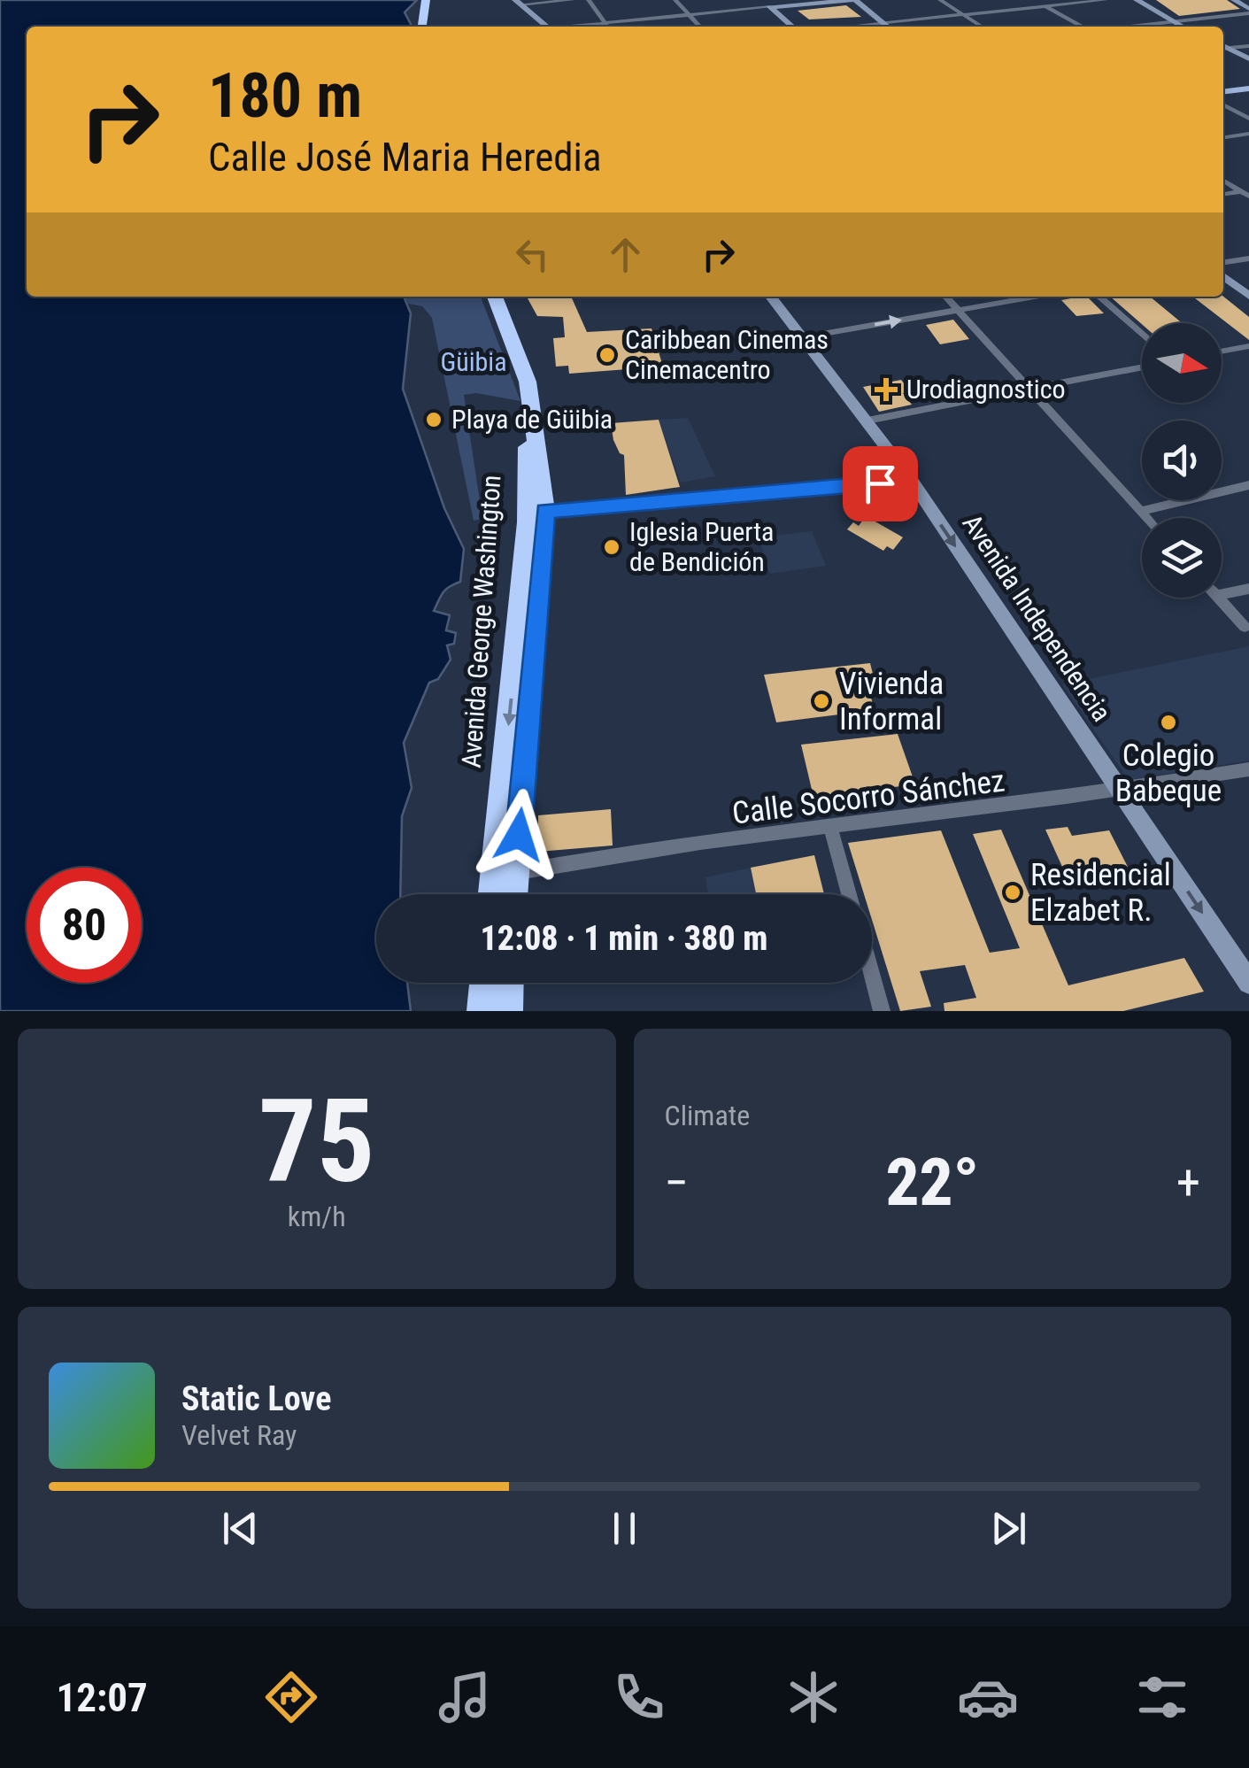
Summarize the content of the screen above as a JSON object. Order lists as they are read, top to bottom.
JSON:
{
  "streets": {
    "highway": ["Avenida George Washington"],
    "main road": ["Avenida Independencia"],
    "street": ["Calle Socorro Sánchez"]
  },
  "crossings": [
    ["Avenida Independencia", "Calle Socorro Sánchez"],
    ["Avenida George Washington", "Calle Socorro Sánchez"]
  ],
  "one_way": ["Avenida Independencia"],
  "parks": ["Güibia"],
  "places": {
    "other": [
      "Caribbean Cinemas Cinemacentro",
      "Playa de Güibia",
      "Iglesia Puerta de Bendición",
      "Vivienda Informal",
      "Colegio Babeque",
      "Residencial Elzabet R."
    ],
    "health": ["Urodiagnostico"]
  },
  "north": "right",
  "page": {
    "turn": ["180 m", "Calle José Maria Heredia"],
    "limit": "80",
    "trip": "12:08 · 1 min · 380 m",
    "tile": [
      ["75", "km/h"],
      "Climate"
    ],
    "heat": ["−", "22°", "+"],
    "song": ["Static Love", "Velvet Ray"],
    "tabs": "12:07"
  }
}
